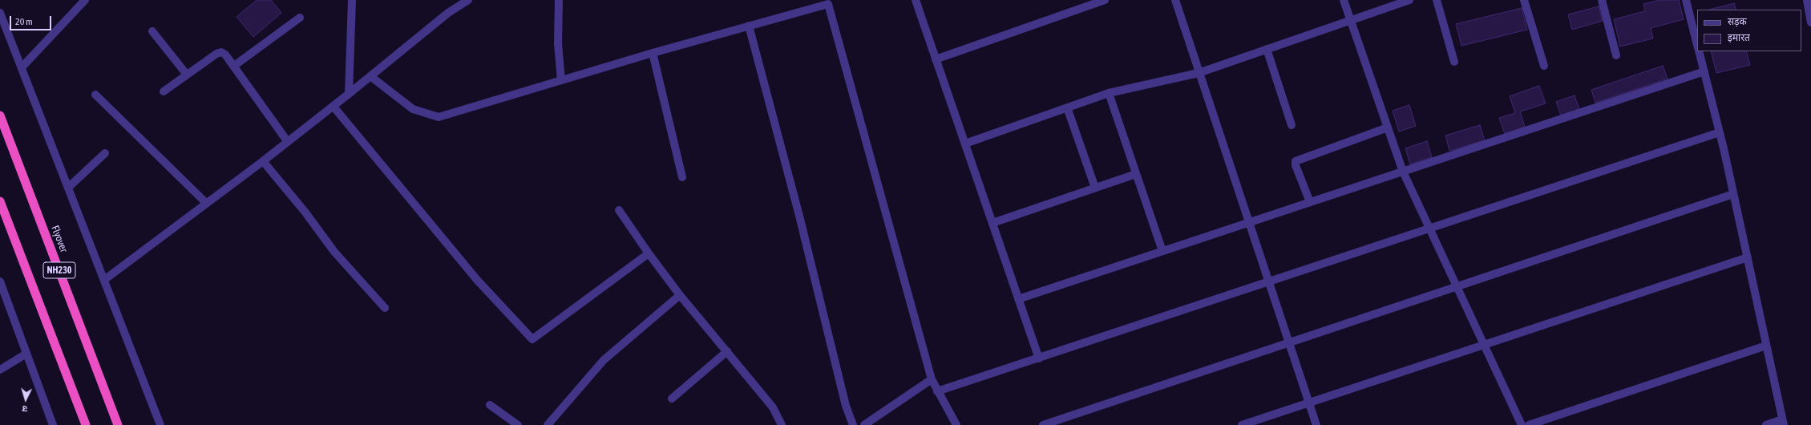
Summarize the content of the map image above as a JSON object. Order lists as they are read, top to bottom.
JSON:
{
  "streets": {
    "highway": ["Flyover", "NH230"]
  },
  "legend": ["सड़क", "इमारत"],
  "scale_bar": "20 m",
  "north": "bottom"
}
